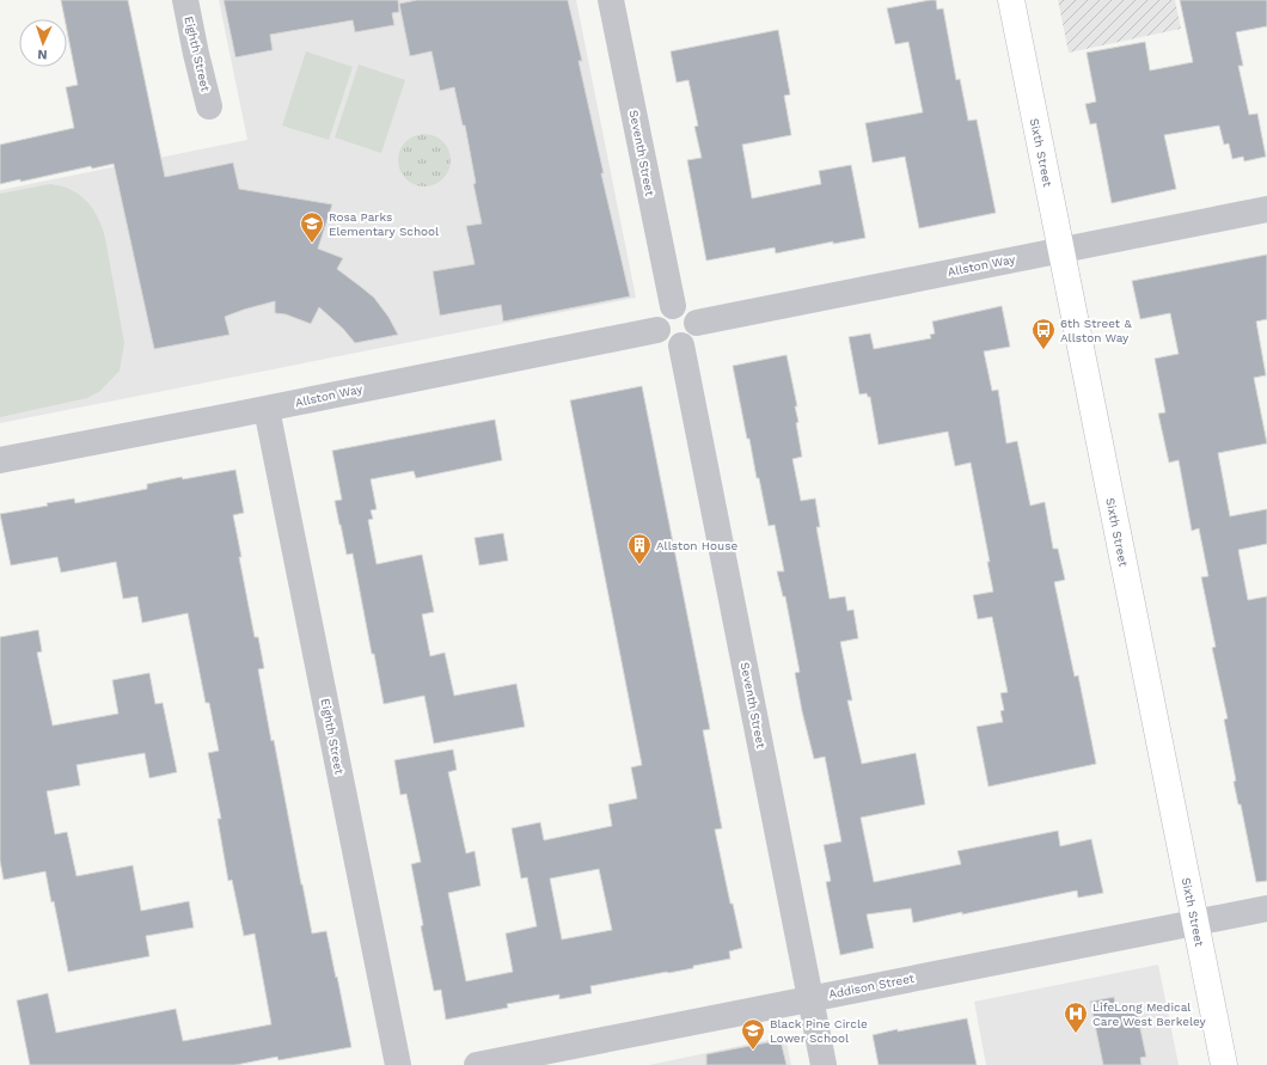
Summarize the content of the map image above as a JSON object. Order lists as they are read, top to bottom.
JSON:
{
  "streets": {
    "street": [
      "Eighth Street",
      "Seventh Street",
      "Sixth Street",
      "Allston Way",
      "Addison Street"
    ]
  },
  "crossings": [
    ["Eighth Street", "Allston Way"],
    ["Seventh Street", "Allston Way"],
    ["Seventh Street", "Addison Street"],
    ["Sixth Street", "Allston Way"],
    ["Sixth Street", "Addison Street"]
  ],
  "places": {
    "school or university": ["Rosa Parks Elementary School", "Black Pine Circle Lower School"],
    "bus stop": ["6th Street & Allston Way"],
    "building": ["Allston House"],
    "hospital": ["LifeLong Medical Care West Berkeley"]
  },
  "north": "bottom"
}
